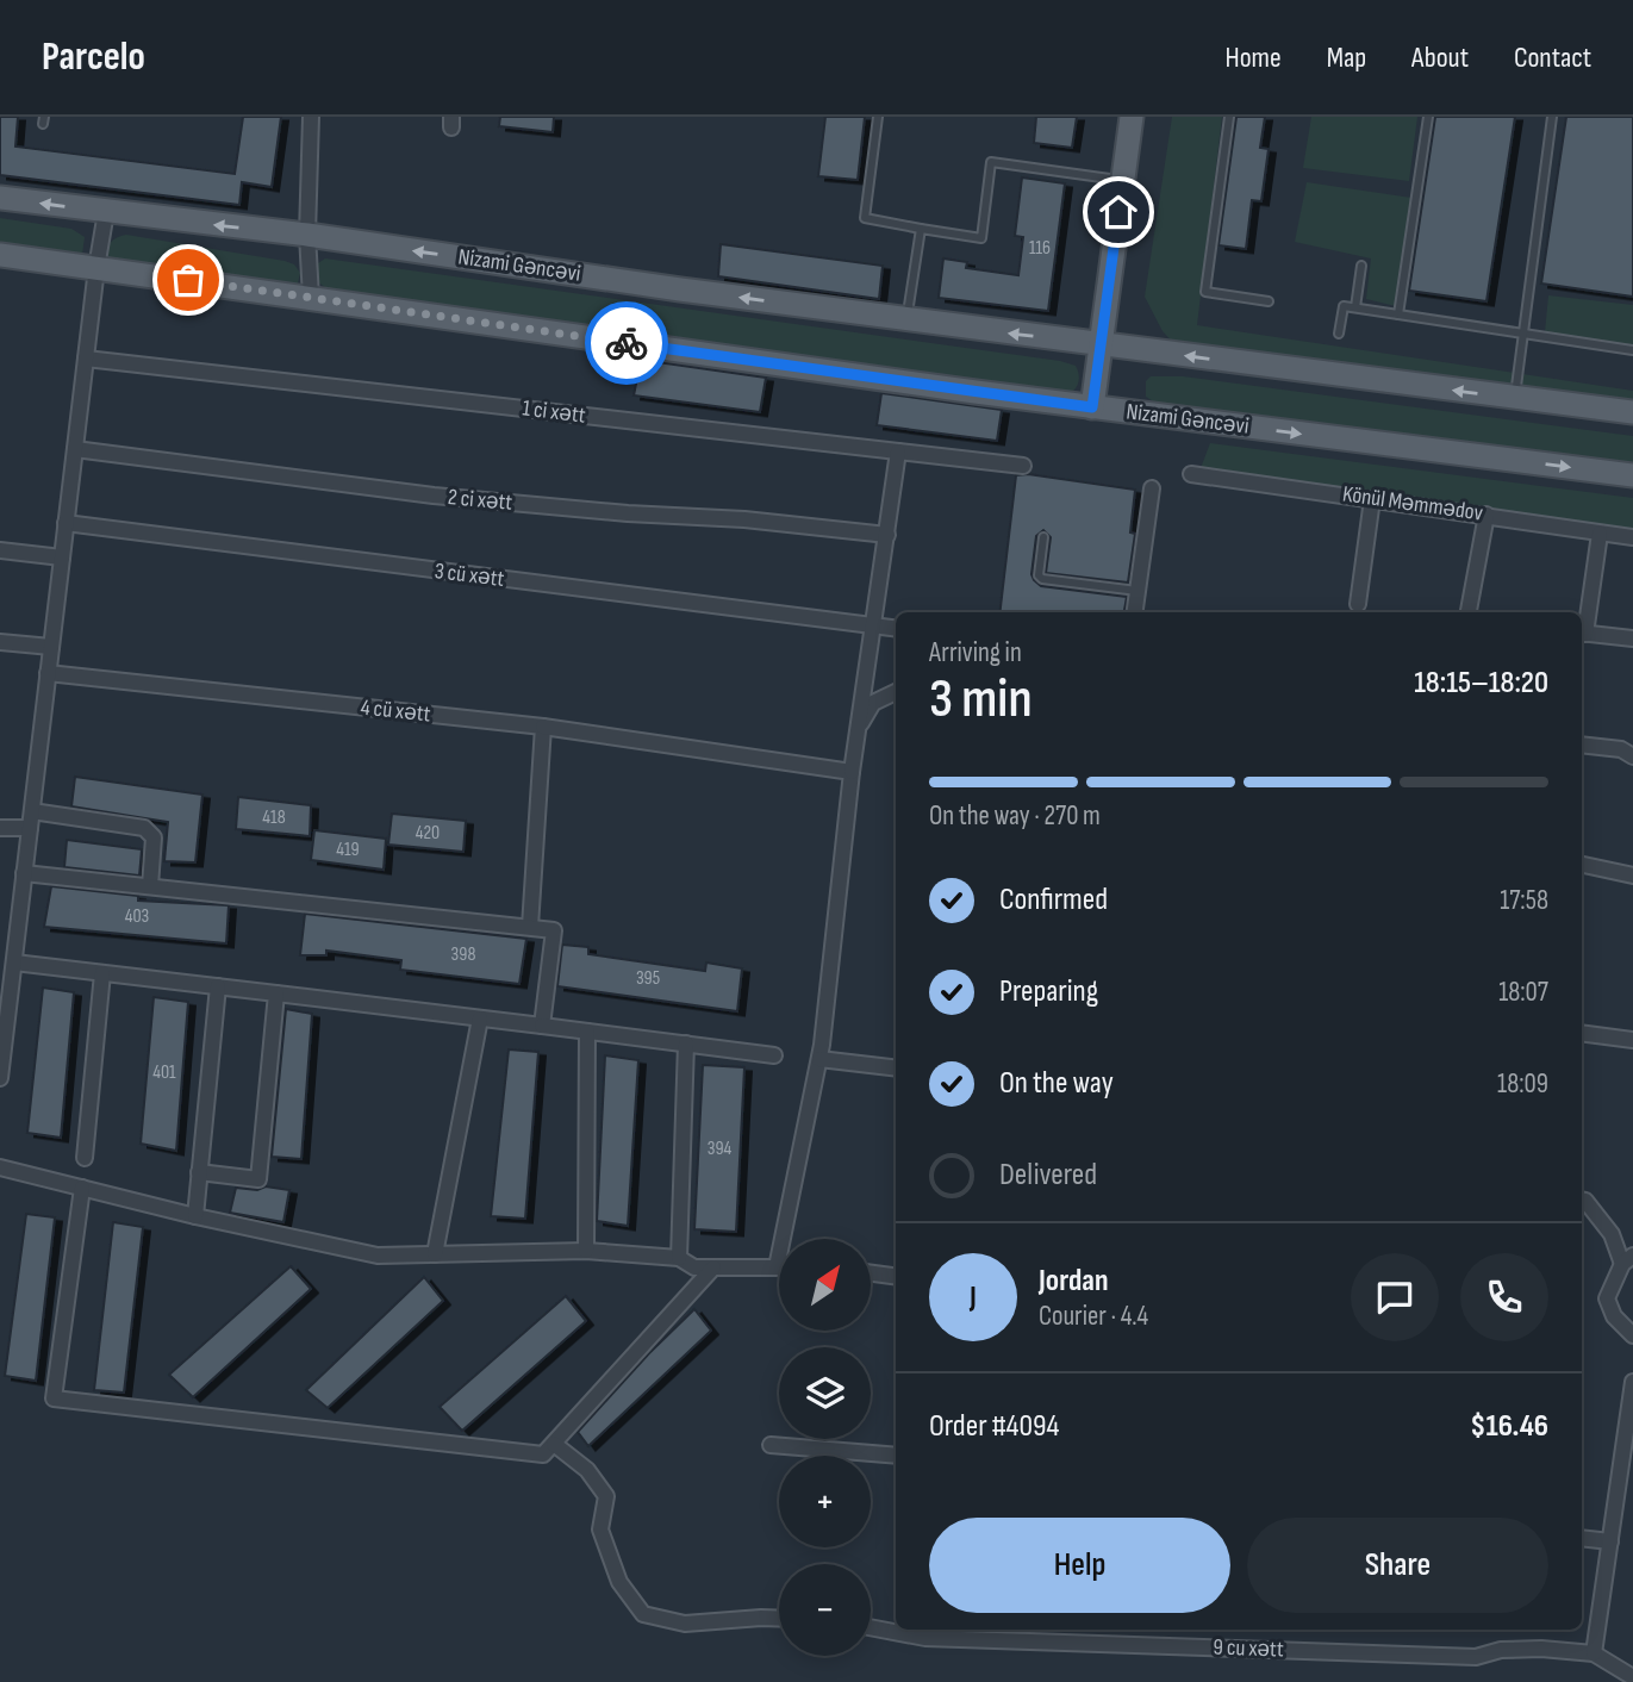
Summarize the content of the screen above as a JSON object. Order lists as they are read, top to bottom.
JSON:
{
  "streets": {
    "main road": ["Nizami Gəncəvi"],
    "street": [
      "1 ci xətt",
      "2 ci xətt",
      "Könül Məmmədov",
      "3 cü xətt",
      "4 cü xətt",
      "9 cu xətt"
    ]
  },
  "house_numbers": [
    "116",
    "418",
    "420",
    "419",
    "403",
    "398",
    "395",
    "401",
    "394"
  ],
  "north": "top right",
  "page": {
    "header": "Parcelo",
    "nav": [
      "Home",
      "Map",
      "About",
      "Contact"
    ],
    "heading": ["3 min", "Arriving in", "18:15–18:20"],
    "panel": [
      "Jordan",
      "Courier · 4.4",
      "Order #4094",
      "$16.46"
    ],
    "bar": "On the way · 270 m",
    "list": [
      ["Confirmed", "17:58"],
      ["Preparing", "18:07"],
      ["On the way", "18:09"],
      "Delivered"
    ],
    "map_buttons": ["+", "−"],
    "round": "J",
    "buttons": ["Help", "Share"]
  }
}
